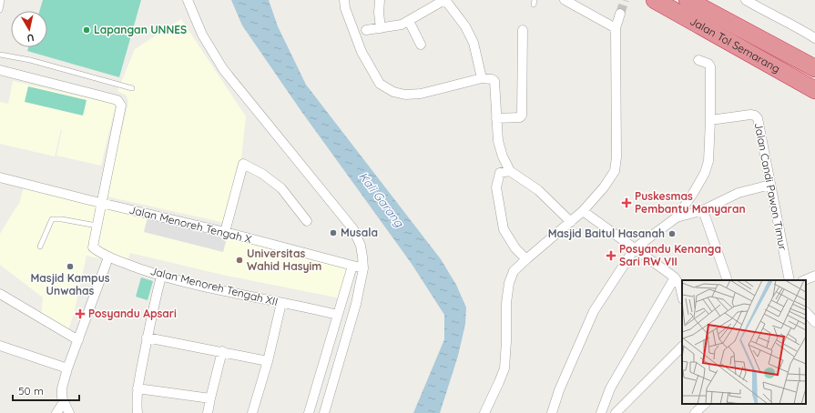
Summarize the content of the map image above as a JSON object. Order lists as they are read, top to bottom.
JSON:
{
  "streets": {
    "highway": ["Jalan Tol Semarang"],
    "street": ["Jalan Candi Pawon Timur", "Jalan Menoreh Tengah X", "Jalan Menoreh Tengah XII"]
  },
  "water": ["Kali Garang"],
  "places": {
    "other": [
      "Lapangan UNNES",
      "Musala",
      "Masjid Baitul Hasanah",
      "Universitas Wahid Hasyim",
      "Masjid Kampus Unwahas"
    ],
    "health": ["Puskesmas Pembantu Manyaran", "Posyandu Kenanga Sari RW VII", "Posyandu Apsari"]
  },
  "scale_bar": "50 m",
  "north": "bottom"
}
